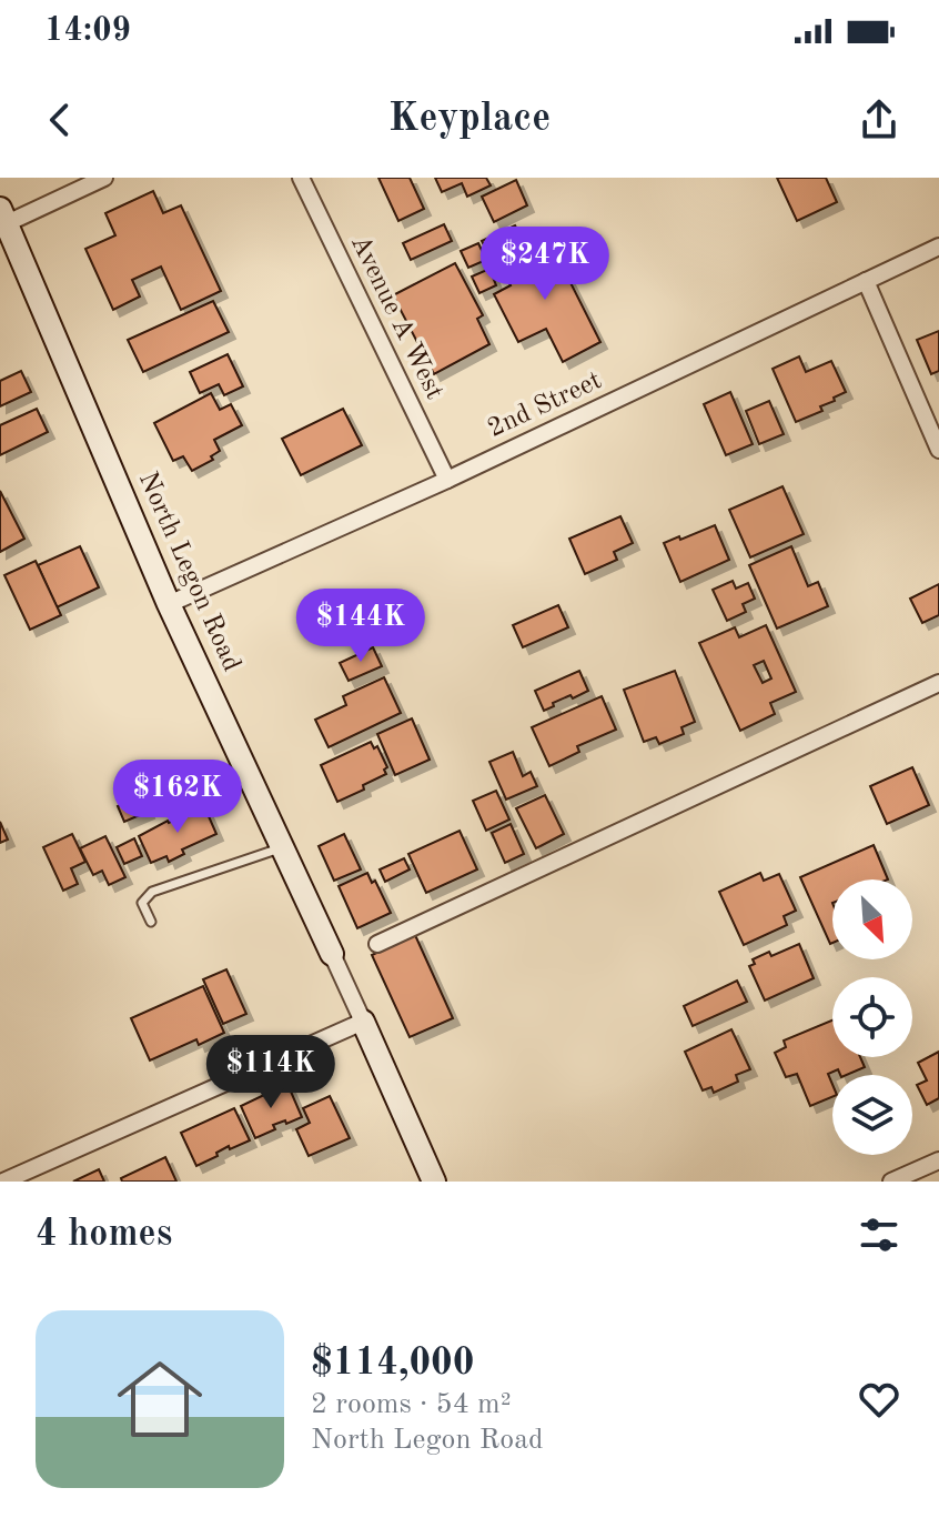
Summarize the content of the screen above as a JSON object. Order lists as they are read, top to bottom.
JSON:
{
  "streets": {
    "street": ["Avenue A West", "2nd Street", "North Legon Road"]
  },
  "crossings": [
    ["Avenue A West", "2nd Street"],
    ["2nd Street", "North Legon Road"]
  ],
  "north": "bottom right",
  "page": {
    "status": "14:09",
    "header": "Keyplace",
    "price": [
      "$247K",
      "$144K",
      "$162K",
      "$114K"
    ],
    "heading": "4 homes",
    "list": [
      {
        "name": "$114,000",
        "note": "2 rooms · 54 m² · North Legon Road"
      }
    ]
  }
}
